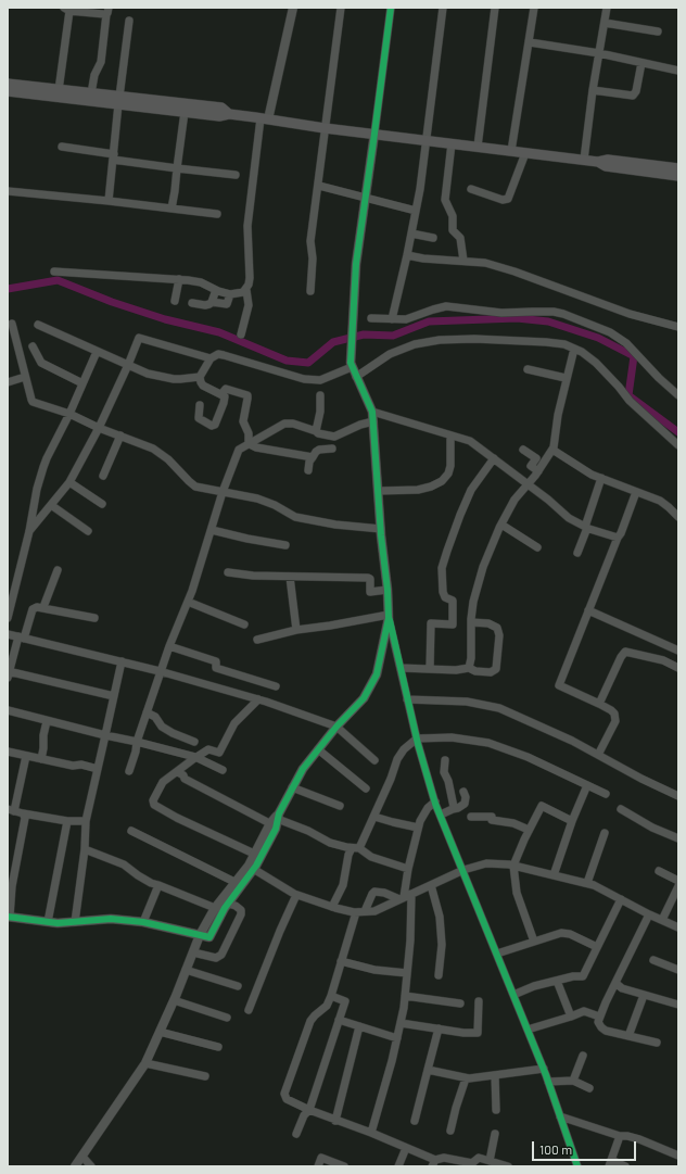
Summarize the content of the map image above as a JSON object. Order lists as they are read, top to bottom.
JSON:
{
  "scale_bar": "100 m"
}
